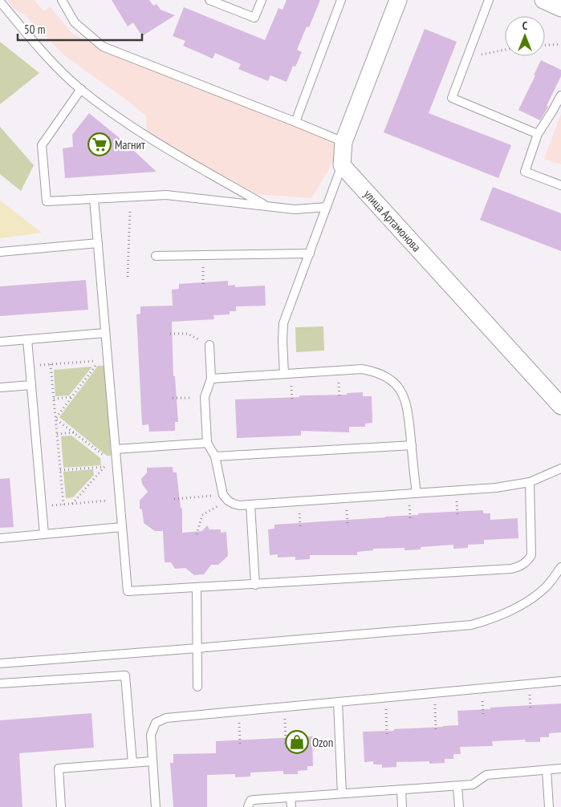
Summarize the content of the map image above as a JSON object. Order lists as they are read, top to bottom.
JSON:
{
  "streets": {
    "street": ["улица Артамонова"]
  },
  "places": {
    "supermarket": ["Магнит"],
    "shop": ["Ozon"]
  },
  "scale_bar": "50 m",
  "north": "top"
}
